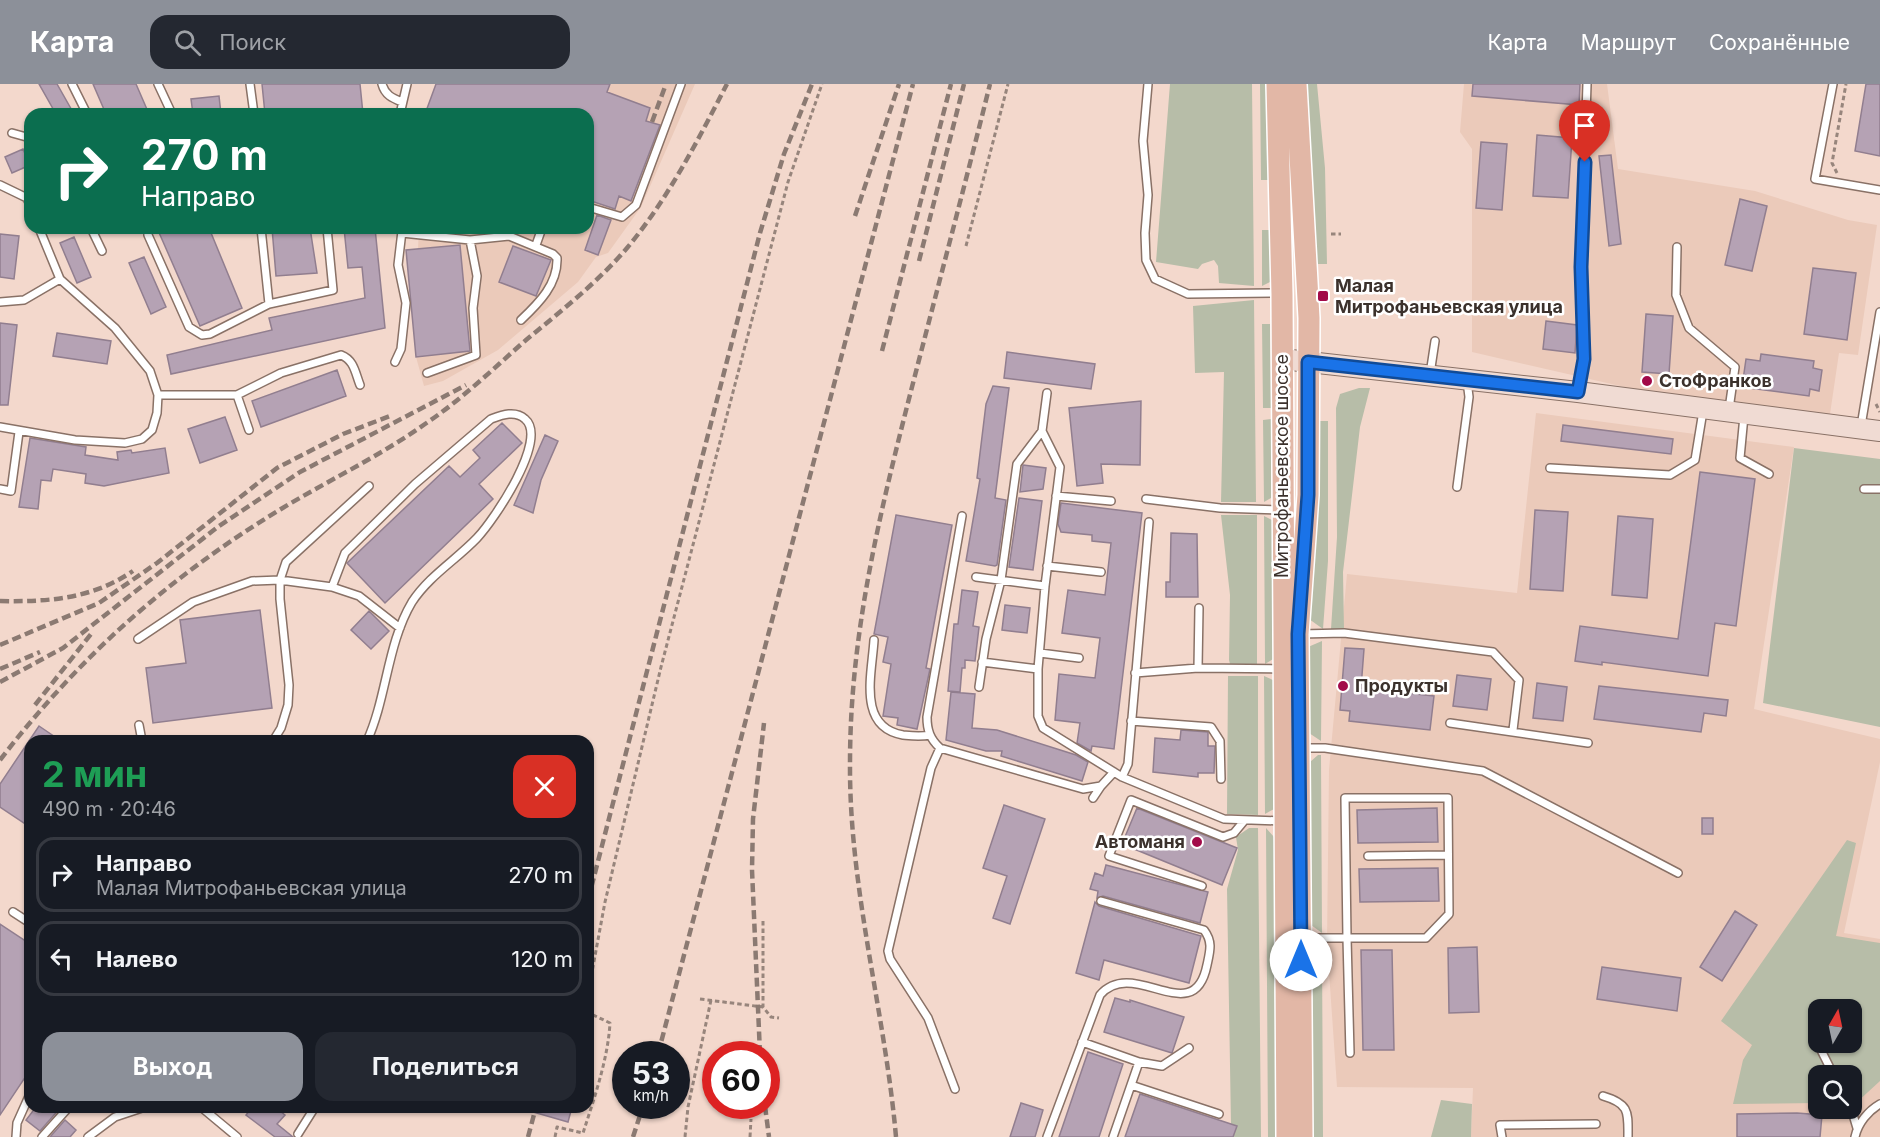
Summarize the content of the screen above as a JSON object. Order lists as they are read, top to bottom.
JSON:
{
  "streets": {
    "main road": ["Митрофаньевское шоссе"]
  },
  "places": {
    "transit": ["Малая Митрофаньевская улица"],
    "other": ["СтоФранков", "Продукты", "Автоманя"]
  },
  "north": "top",
  "page": {
    "header": "Карта",
    "search": "Поиск",
    "nav": ["Карта", "Маршрут", "Сохранённые"],
    "turn": ["270 m", "Направо"],
    "heading": ["2 мин", "490 m · 20:46"],
    "list": [
      {
        "name": "Направо",
        "note": "Малая Митрофаньевская улица",
        "value": "270 m"
      },
      {
        "name": "Налево",
        "value": "120 m"
      }
    ],
    "buttons": ["Выход", "Поделиться"],
    "speed": "53 km/h",
    "limit": "60"
  }
}
